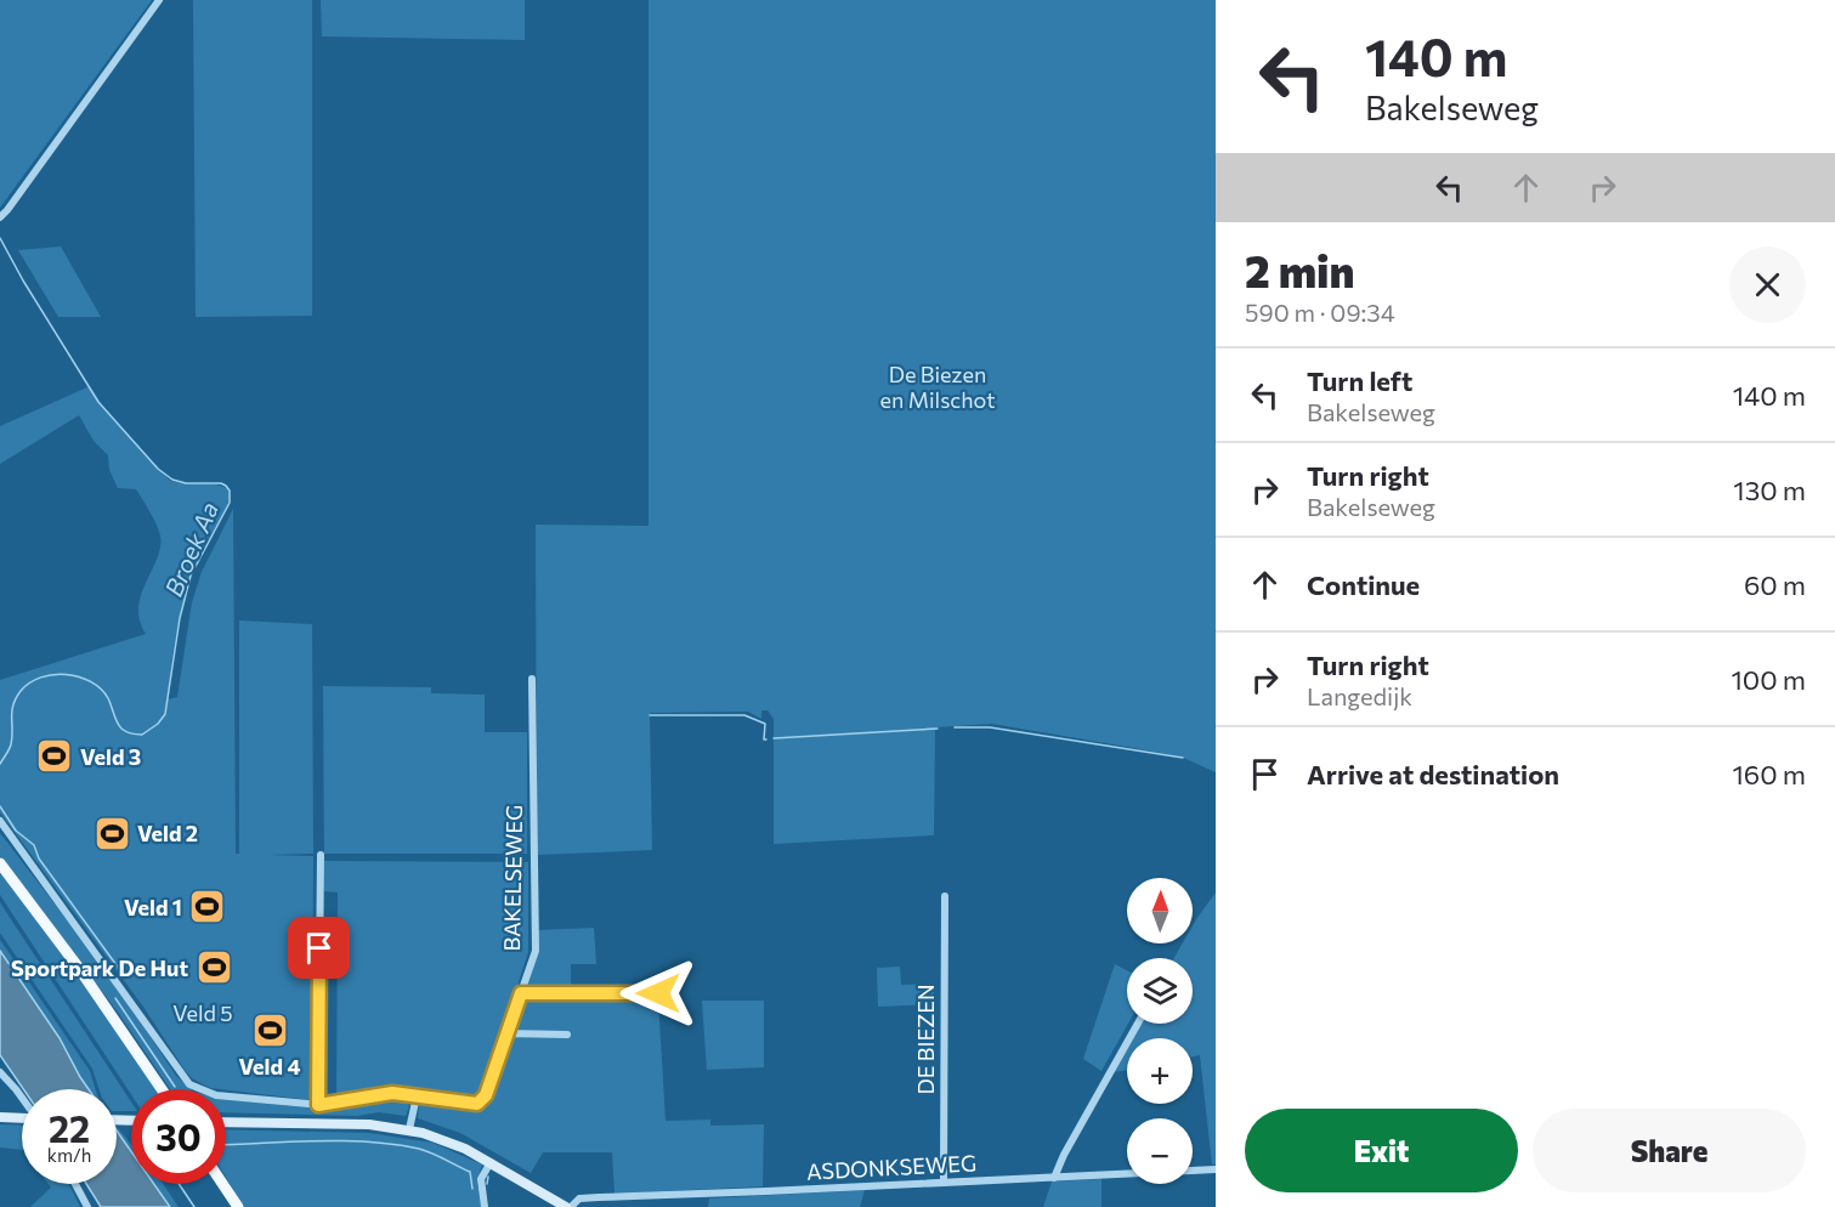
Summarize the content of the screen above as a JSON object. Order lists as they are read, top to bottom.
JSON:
{
  "streets": {
    "street": ["BAKELSEWEG", "DE BIEZEN", "ASDONKSEWEG"]
  },
  "crossings": [
    ["DE BIEZEN", "ASDONKSEWEG"]
  ],
  "water": ["Broek Aa"],
  "parks": ["De Biezen en Milschot", "Veld 5"],
  "places": {
    "sports": [
      "Veld 3",
      "Veld 2",
      "Veld 1",
      "Sportpark De Hut",
      "Veld 4"
    ]
  },
  "north": "top",
  "page": {
    "turn": ["140 m", "Bakelseweg"],
    "heading": ["2 min", "590 m · 09:34"],
    "list": [
      {
        "name": "Turn left",
        "note": "Bakelseweg",
        "value": "140 m"
      },
      {
        "name": "Turn right",
        "note": "Bakelseweg",
        "value": "130 m"
      },
      {
        "name": "Continue",
        "value": "60 m"
      },
      {
        "name": "Turn right",
        "note": "Langedijk",
        "value": "100 m"
      },
      {
        "name": "Arrive at destination",
        "value": "160 m"
      }
    ],
    "map_buttons": ["+", "−"],
    "speed": "22 km/h",
    "limit": "30",
    "buttons": ["Exit", "Share"]
  }
}
